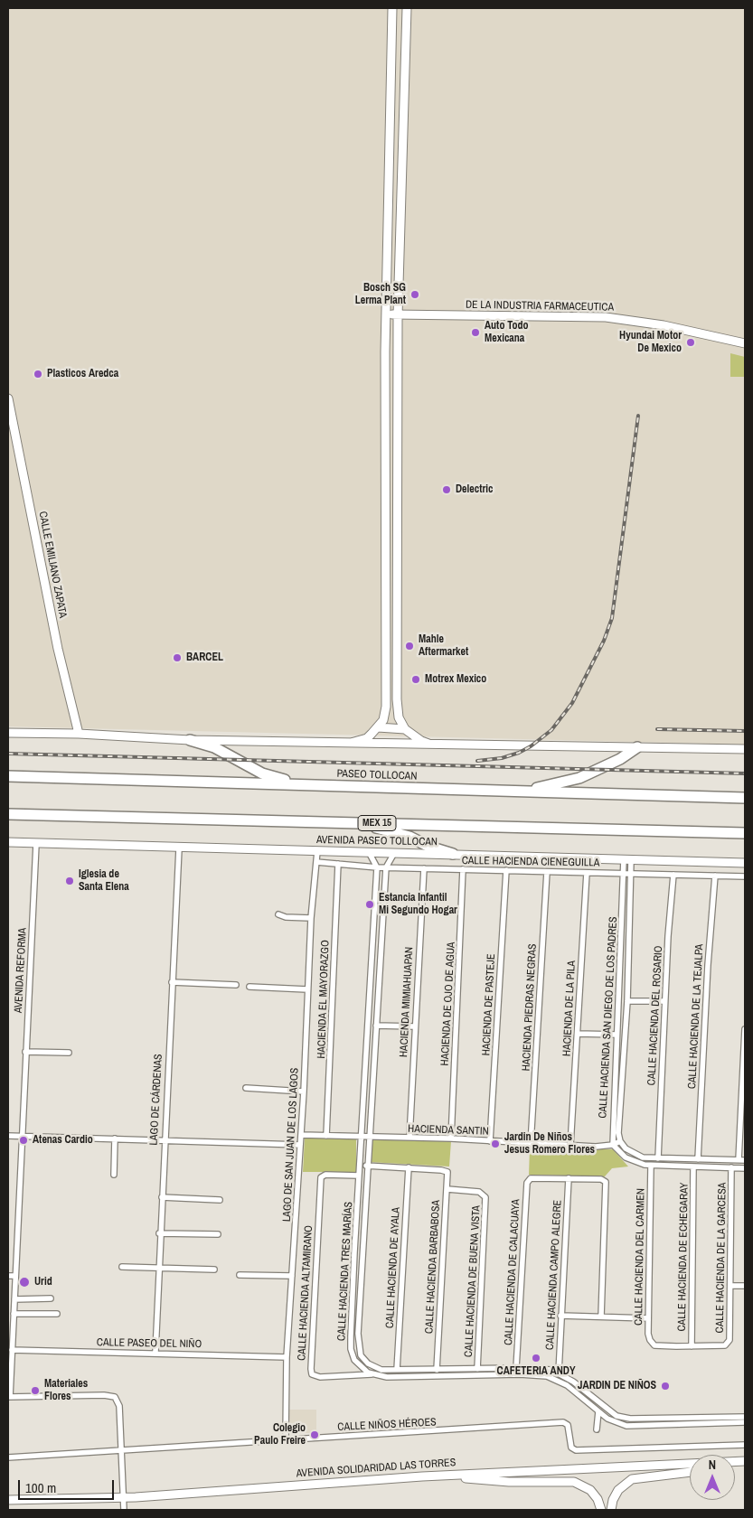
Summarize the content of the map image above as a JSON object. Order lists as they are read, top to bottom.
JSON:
{
  "streets": {
    "highway": ["PASEO TOLLOCAN", "MEX 15"],
    "main road": [
      "DE LA INDUSTRIA FARMACEUTICA",
      "CALLE EMILIANO ZAPATA",
      "AVENIDA PASEO TOLLOCAN",
      "AVENIDA SOLIDARIDAD LAS TORRES"
    ],
    "street": [
      "CALLE HACIENDA CIENEGUILLA",
      "AVENIDA REFORMA",
      "HACIENDA EL MAYORAZGO",
      "HACIENDA MIMIAHUAPAN",
      "HACIENDA DE OJO DE AGUA",
      "HACIENDA DE PASTEJE",
      "HACIENDA PIEDRAS NEGRAS",
      "HACIENDA DE LA PILA",
      "CALLE HACIENDA DEL ROSARIO",
      "CALLE HACIENDA DE LA TEJALPA",
      "CALLE HACIENDA SAN DIEGO DE LOS PADRES",
      "LAGO DE CÁRDENAS",
      "HACIENDA SANTIN",
      "LAGO DE SAN JUAN DE LOS LAGOS",
      "CALLE HACIENDA DEL CARMEN",
      "CALLE HACIENDA DE ECHEGARAY",
      "CALLE HACIENDA DE LA GARCESA",
      "CALLE HACIENDA BARBABOSA",
      "CALLE HACIENDA DE AYALA",
      "CALLE HACIENDA TRES MARÍAS",
      "CALLE HACIENDA DE CALACUAYA",
      "CALLE HACIENDA CAMPO ALEGRE",
      "CALLE HACIENDA DE BUENA VISTA",
      "CALLE HACIENDA ALTAMIRANO",
      "CALLE PASEO DEL NIÑO",
      "CALLE NIÑOS HÉROES"
    ]
  },
  "crossings": [
    ["AVENIDA PASEO TOLLOCAN", "AVENIDA REFORMA"],
    ["AVENIDA PASEO TOLLOCAN", "CALLE HACIENDA SAN DIEGO DE LOS PADRES"],
    ["AVENIDA PASEO TOLLOCAN", "LAGO DE CÁRDENAS"],
    ["AVENIDA PASEO TOLLOCAN", "LAGO DE SAN JUAN DE LOS LAGOS"],
    ["AVENIDA PASEO TOLLOCAN", "CALLE HACIENDA TRES MARÍAS"],
    ["CALLE HACIENDA CIENEGUILLA", "HACIENDA EL MAYORAZGO"],
    ["CALLE HACIENDA CIENEGUILLA", "HACIENDA MIMIAHUAPAN"],
    ["CALLE HACIENDA CIENEGUILLA", "HACIENDA DE OJO DE AGUA"],
    ["CALLE HACIENDA CIENEGUILLA", "HACIENDA DE PASTEJE"],
    ["CALLE HACIENDA CIENEGUILLA", "HACIENDA PIEDRAS NEGRAS"],
    ["CALLE HACIENDA CIENEGUILLA", "HACIENDA DE LA PILA"],
    ["CALLE HACIENDA CIENEGUILLA", "CALLE HACIENDA DEL ROSARIO"],
    ["CALLE HACIENDA CIENEGUILLA", "CALLE HACIENDA DE LA TEJALPA"],
    ["CALLE HACIENDA CIENEGUILLA", "CALLE HACIENDA SAN DIEGO DE LOS PADRES"],
    ["CALLE HACIENDA CIENEGUILLA", "LAGO DE SAN JUAN DE LOS LAGOS"],
    ["CALLE HACIENDA CIENEGUILLA", "CALLE HACIENDA TRES MARÍAS"],
    ["AVENIDA REFORMA", "CALLE PASEO DEL NIÑO"],
    ["HACIENDA EL MAYORAZGO", "HACIENDA SANTIN"],
    ["HACIENDA MIMIAHUAPAN", "HACIENDA SANTIN"],
    ["HACIENDA DE OJO DE AGUA", "HACIENDA SANTIN"],
    ["HACIENDA DE PASTEJE", "HACIENDA SANTIN"],
    ["HACIENDA PIEDRAS NEGRAS", "HACIENDA SANTIN"],
    ["HACIENDA DE LA PILA", "HACIENDA SANTIN"],
    ["CALLE HACIENDA SAN DIEGO DE LOS PADRES", "HACIENDA SANTIN"],
    ["LAGO DE CÁRDENAS", "CALLE PASEO DEL NIÑO"],
    ["HACIENDA SANTIN", "LAGO DE SAN JUAN DE LOS LAGOS"],
    ["HACIENDA SANTIN", "CALLE HACIENDA TRES MARÍAS"],
    ["LAGO DE SAN JUAN DE LOS LAGOS", "CALLE PASEO DEL NIÑO"],
    ["LAGO DE SAN JUAN DE LOS LAGOS", "CALLE NIÑOS HÉROES"],
    ["CALLE HACIENDA DEL CARMEN", "CALLE HACIENDA DE ECHEGARAY"],
    ["CALLE HACIENDA DEL CARMEN", "CALLE HACIENDA DE LA GARCESA"],
    ["CALLE HACIENDA DE ECHEGARAY", "CALLE HACIENDA DE LA GARCESA"],
    ["CALLE HACIENDA BARBABOSA", "CALLE HACIENDA DE AYALA"],
    ["CALLE HACIENDA BARBABOSA", "CALLE HACIENDA TRES MARÍAS"],
    ["CALLE HACIENDA BARBABOSA", "CALLE HACIENDA DE BUENA VISTA"],
    ["CALLE HACIENDA DE AYALA", "CALLE HACIENDA TRES MARÍAS"],
    ["CALLE HACIENDA TRES MARÍAS", "CALLE HACIENDA DE CALACUAYA"],
    ["CALLE HACIENDA TRES MARÍAS", "CALLE HACIENDA CAMPO ALEGRE"],
    ["CALLE HACIENDA TRES MARÍAS", "CALLE HACIENDA DE BUENA VISTA"],
    ["CALLE HACIENDA TRES MARÍAS", "CALLE HACIENDA ALTAMIRANO"],
    ["CALLE HACIENDA DE CALACUAYA", "CALLE HACIENDA CAMPO ALEGRE"]
  ],
  "places": [
    "Bosch SG Lerma Plant",
    "Auto Todo Mexicana",
    "Hyundai Motor De Mexico",
    "Plasticos Aredca",
    "Delectric",
    "Mahle Aftermarket",
    "BARCEL",
    "Motrex Mexico",
    "Iglesia de Santa Elena",
    "Estancia Infantil Mi Segundo Hogar",
    "Atenas Cardio",
    "Jardin De Niños Jesus Romero Flores",
    "Urid",
    "CAFETERIA ANDY",
    "JARDIN DE NIÑOS",
    "Materiales Flores",
    "Colegio Paulo Freire"
  ],
  "scale_bar": "100 m",
  "north": "top"
}
